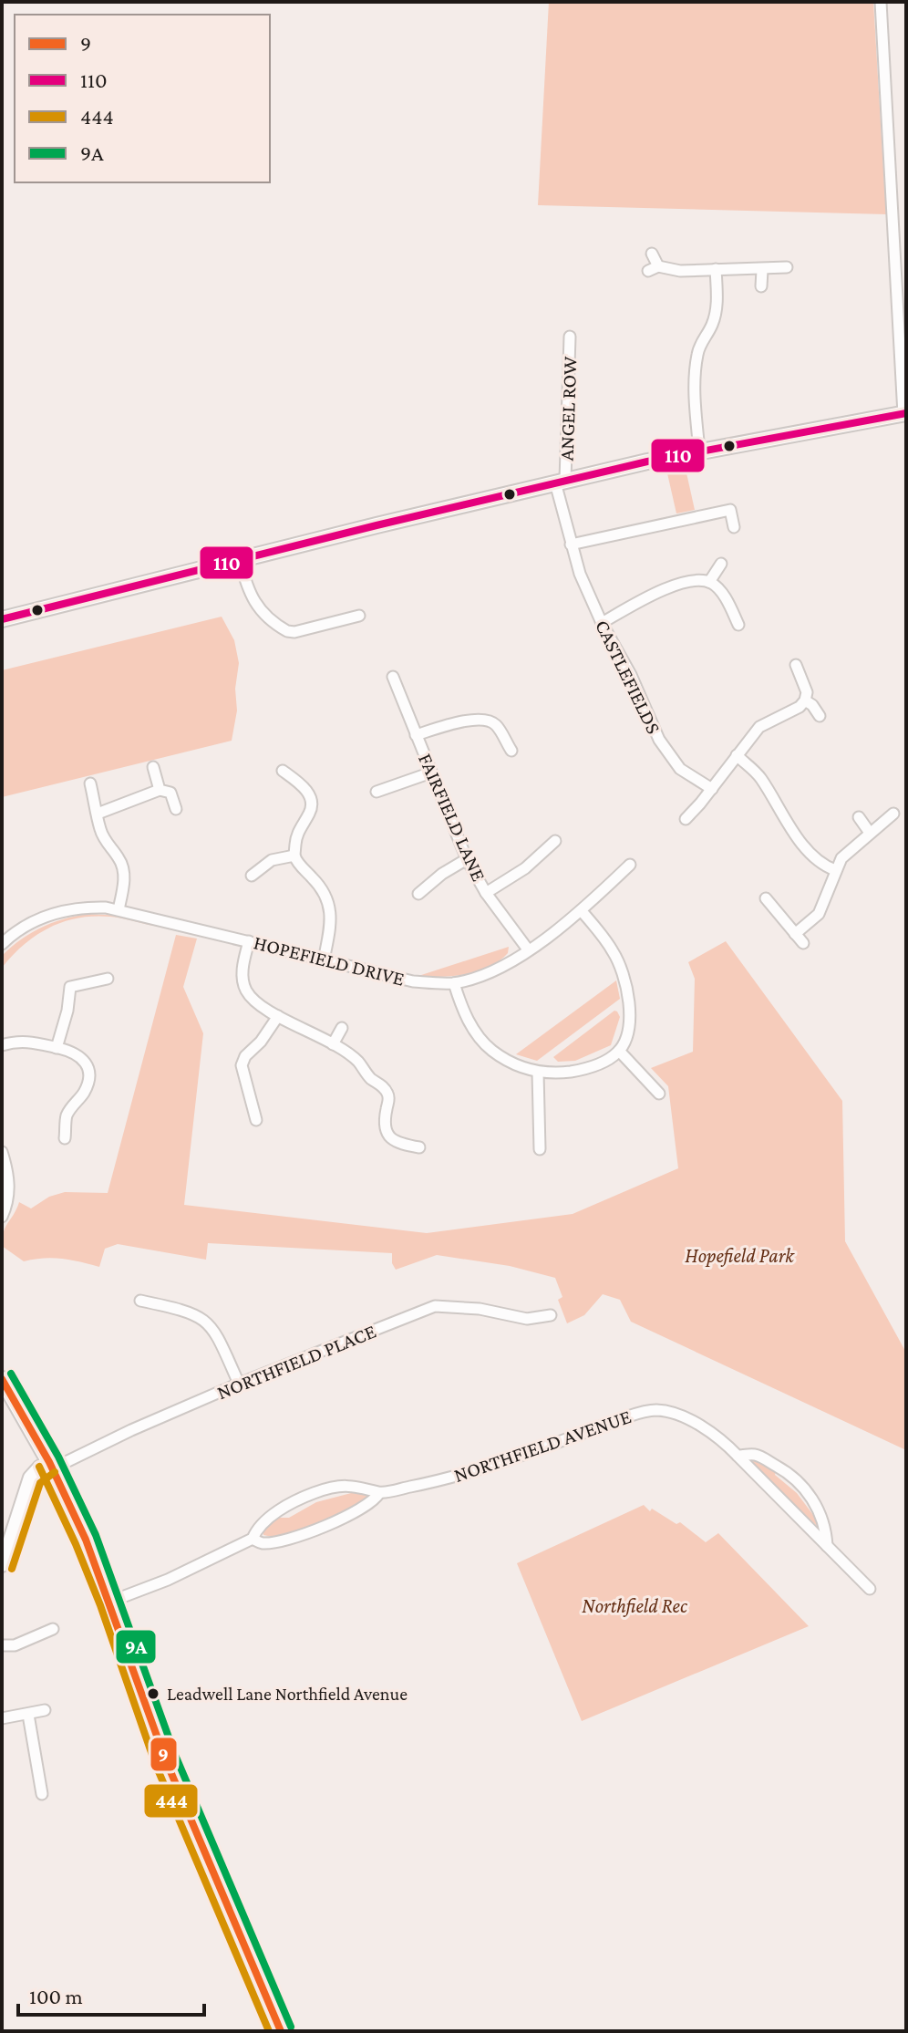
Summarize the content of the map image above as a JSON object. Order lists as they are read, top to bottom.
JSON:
{
  "streets": {
    "street": [
      "ANGEL ROW",
      "CASTLEFIELDS",
      "FAIRFIELD LANE",
      "HOPEFIELD DRIVE",
      "NORTHFIELD PLACE",
      "NORTHFIELD AVENUE"
    ]
  },
  "crossings": [
    ["ANGEL ROW", "CASTLEFIELDS"],
    ["FAIRFIELD LANE", "HOPEFIELD DRIVE"]
  ],
  "parks": ["Hopefield Park", "Northfield Rec"],
  "places": ["Leadwell Lane Northfield Avenue"],
  "lines": [
    "transit line 110",
    "transit line 9A",
    "transit line 9",
    "transit line 444"
  ],
  "legend": [
    "9",
    "110",
    "444",
    "9A"
  ],
  "scale_bar": "100 m"
}
